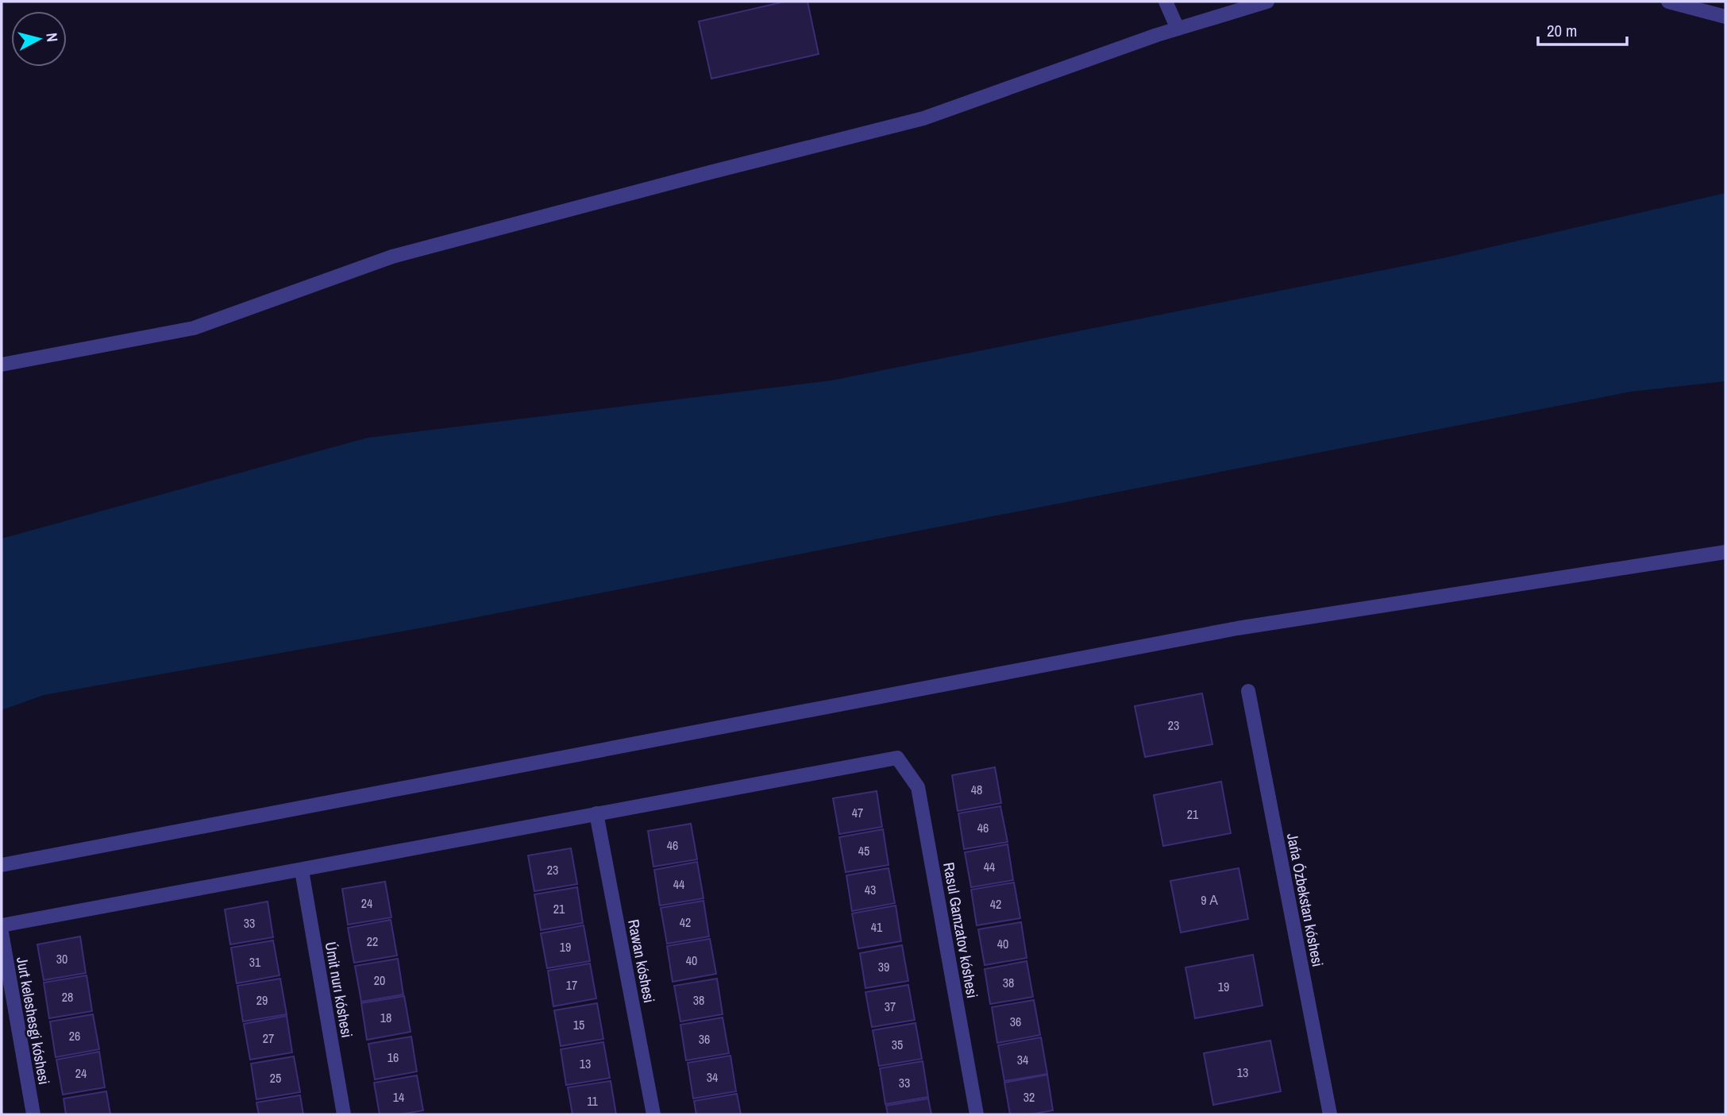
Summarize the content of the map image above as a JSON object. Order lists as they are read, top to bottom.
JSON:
{
  "streets": {
    "street": [
      "Jańa Ózbekstan kóshesi",
      "Rasul Gamzatov kóshesi",
      "Rawan kóshesi",
      "Úmit nurı kóshesi",
      "Jurt keleshesgi kóshesi"
    ]
  },
  "crossings": [
    ["Rasul Gamzatov kóshesi", "Rawan kóshesi"]
  ],
  "house_numbers": [
    "23",
    "48",
    "47",
    "21",
    "46",
    "46",
    "45",
    "44",
    "23",
    "44",
    "43",
    "9 А",
    "24",
    "42",
    "21",
    "42",
    "33",
    "41",
    "22",
    "40",
    "19",
    "30",
    "40",
    "31",
    "39",
    "20",
    "38",
    "17",
    "19",
    "28",
    "29",
    "38",
    "37",
    "18",
    "36",
    "15",
    "26",
    "27",
    "36",
    "35",
    "16",
    "34",
    "13",
    "13",
    "24",
    "34",
    "25",
    "33",
    "14",
    "32",
    "11"
  ],
  "scale_bar": "20 m",
  "north": "right"
}
